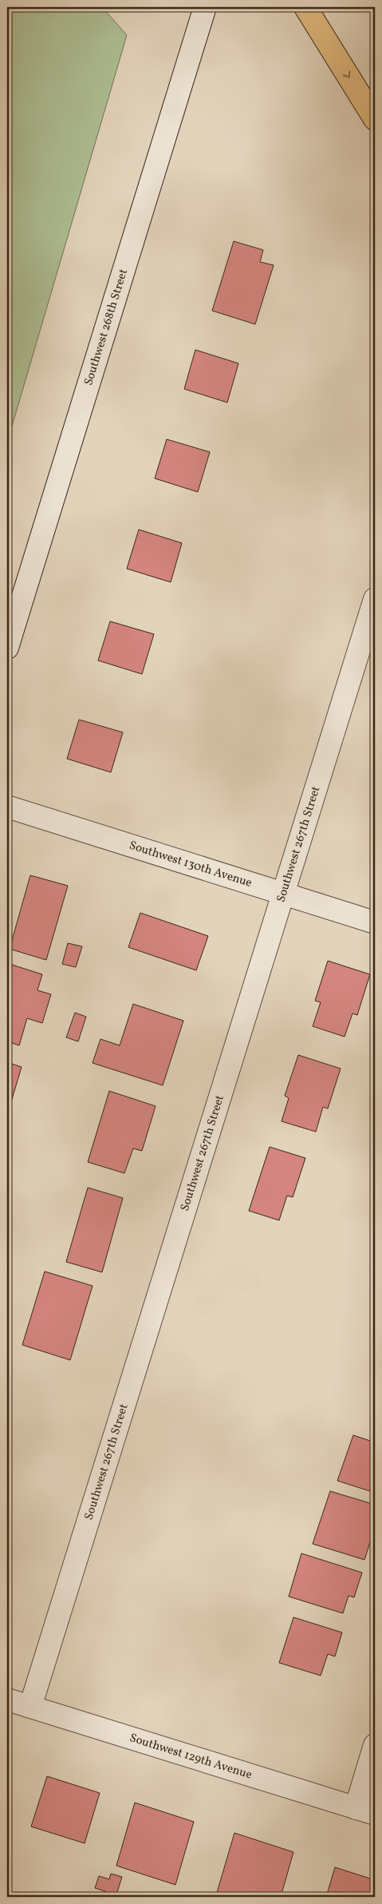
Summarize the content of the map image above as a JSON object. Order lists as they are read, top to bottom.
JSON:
{
  "streets": {
    "street": [
      "Southwest 268th Street",
      "Southwest 267th Street",
      "Southwest 130th Avenue",
      "Southwest 129th Avenue"
    ]
  },
  "crossings": [
    ["Southwest 267th Street", "Southwest 130th Avenue"],
    ["Southwest 267th Street", "Southwest 129th Avenue"]
  ]
}
